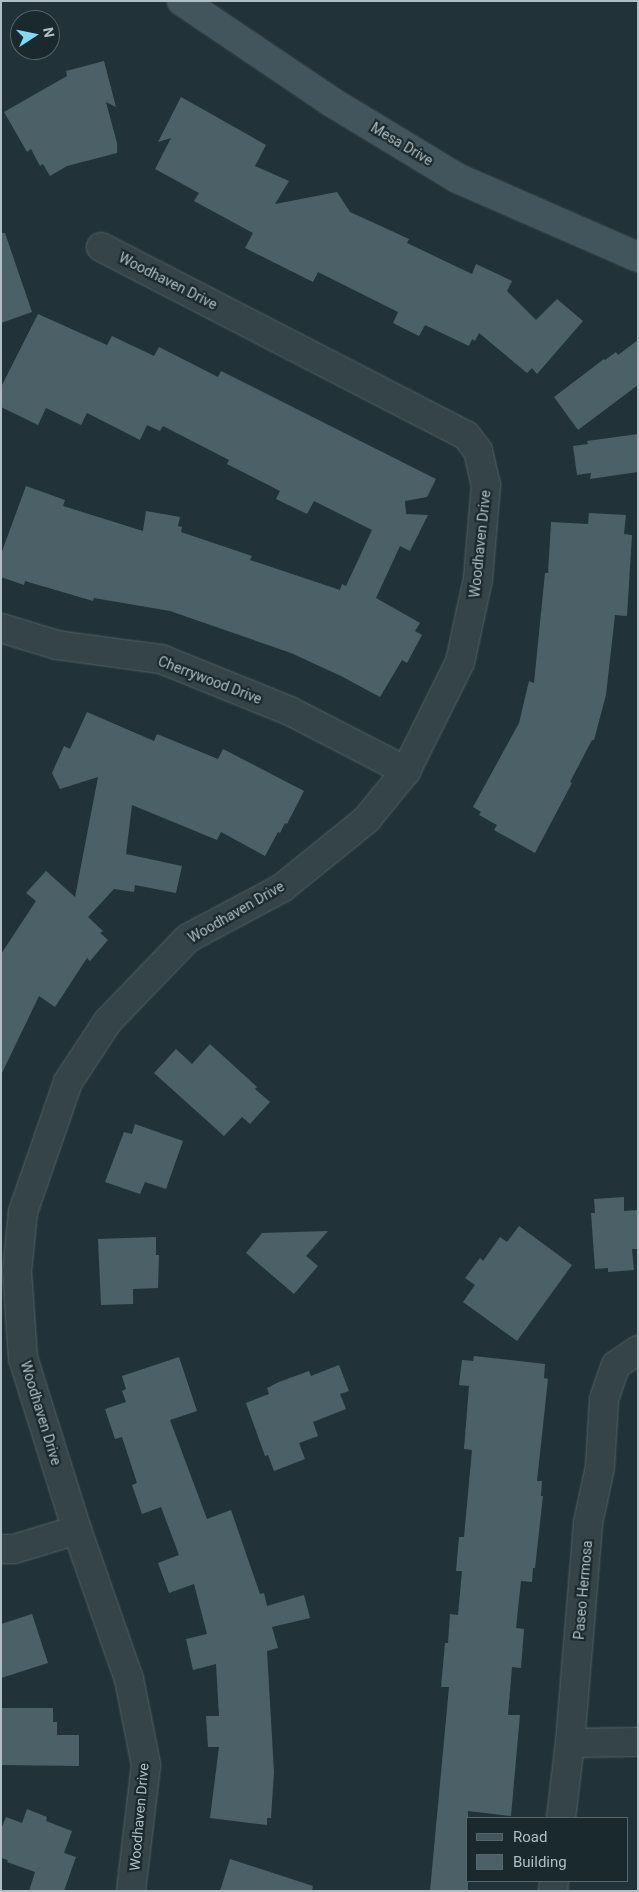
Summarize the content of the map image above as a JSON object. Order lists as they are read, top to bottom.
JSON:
{
  "streets": {
    "main road": ["Mesa Drive"],
    "street": ["Woodhaven Drive", "Cherrywood Drive", "Paseo Hermosa"]
  },
  "crossings": [
    ["Woodhaven Drive", "Cherrywood Drive"]
  ],
  "legend": ["Road", "Building"],
  "north": "right"
}
